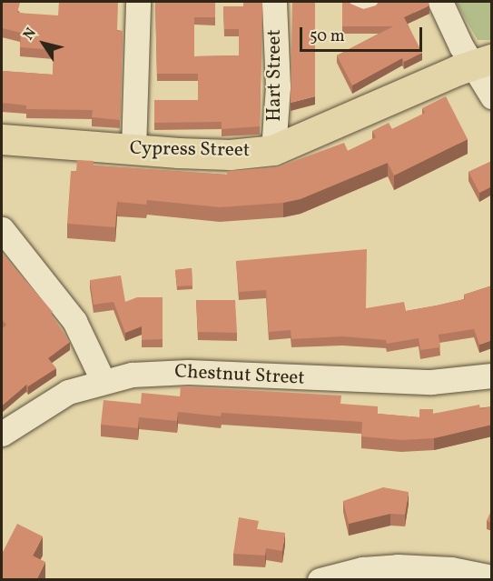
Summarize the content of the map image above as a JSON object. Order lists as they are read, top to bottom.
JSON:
{
  "streets": {
    "main road": ["Cypress Street"],
    "street": ["Hart Street", "Chestnut Street"]
  },
  "crossings": [
    ["Hart Street", "Cypress Street"]
  ],
  "scale_bar": "50 m",
  "north": "top left"
}
